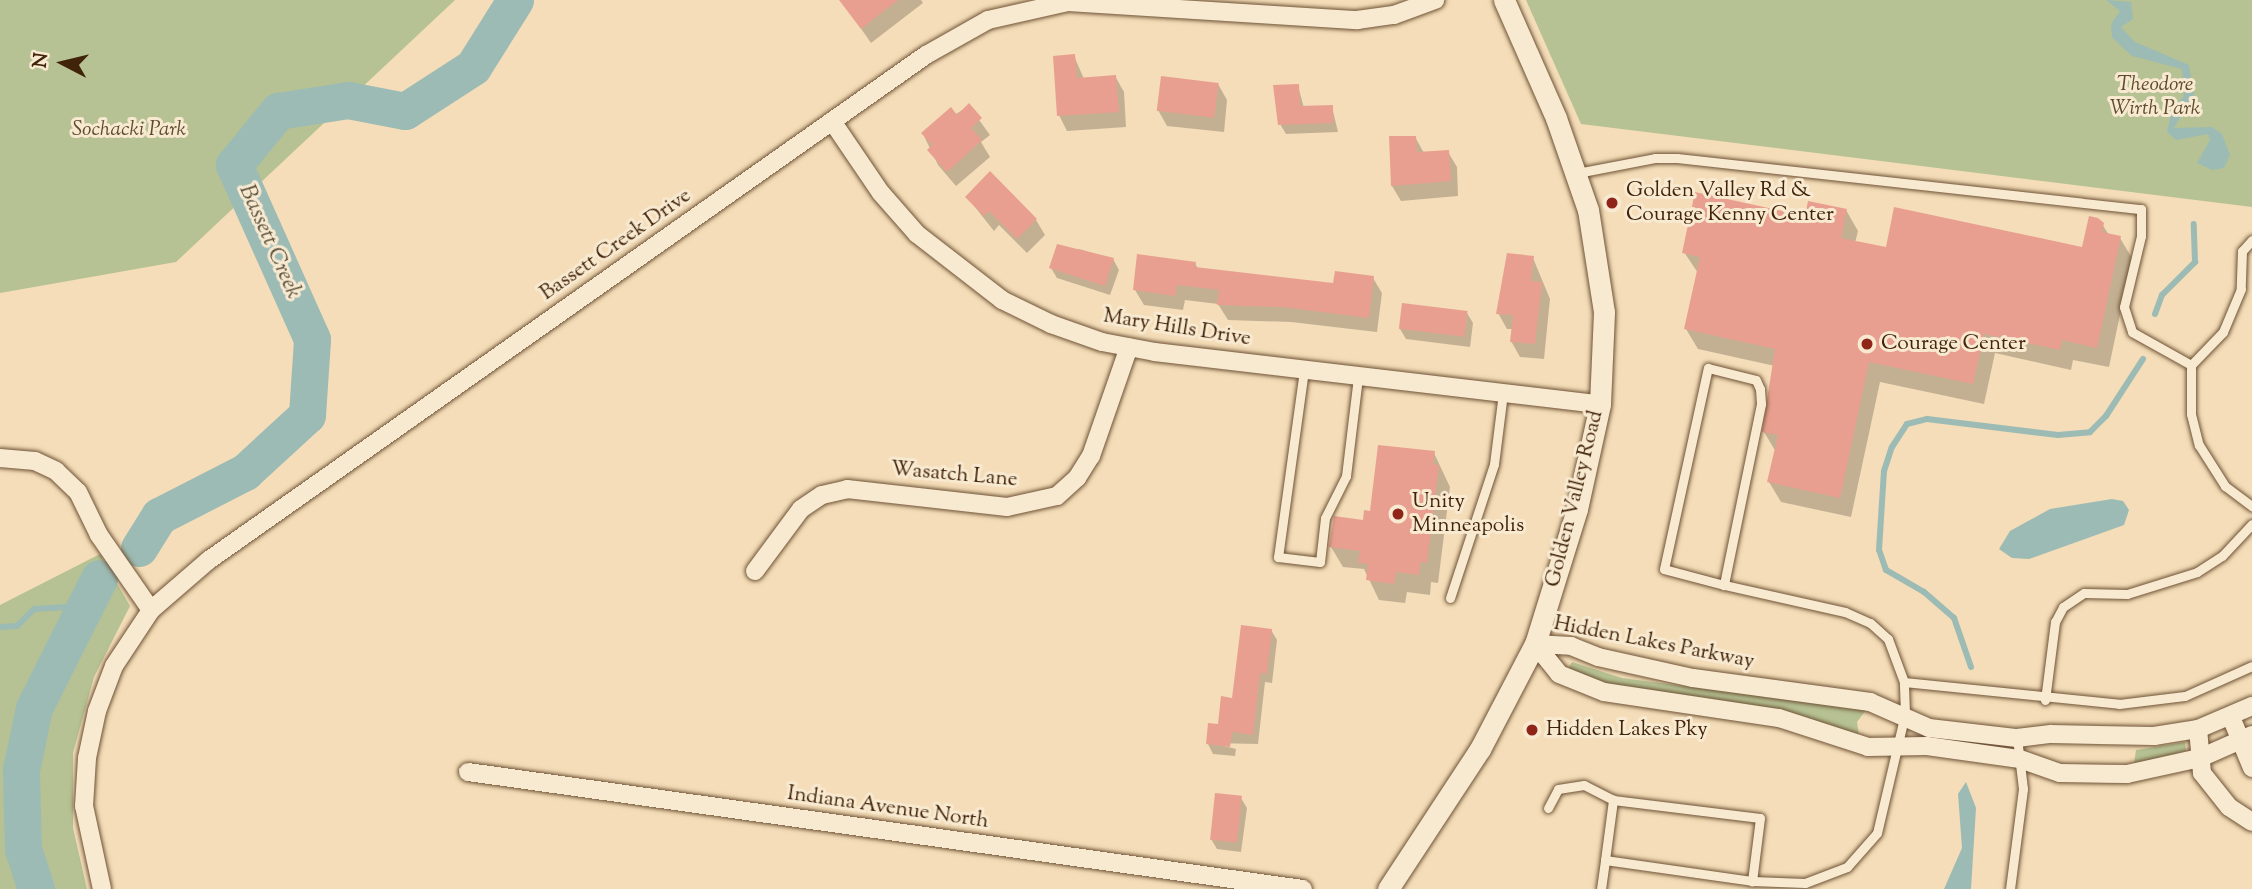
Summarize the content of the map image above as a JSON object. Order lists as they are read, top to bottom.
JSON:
{
  "streets": {
    "street": [
      "Bassett Creek Drive",
      "Mary Hills Drive",
      "Wasatch Lane",
      "Golden Valley Road",
      "Hidden Lakes Parkway",
      "Indiana Avenue North"
    ]
  },
  "crossings": [
    ["Bassett Creek Drive", "Mary Hills Drive"],
    ["Mary Hills Drive", "Wasatch Lane"],
    ["Mary Hills Drive", "Golden Valley Road"],
    ["Golden Valley Road", "Hidden Lakes Parkway"]
  ],
  "water": ["Bassett Creek"],
  "parks": ["Theodore Wirth Park", "Sochacki Park"],
  "places": [
    "Golden Valley Rd & Courage Kenny Center",
    "Courage Center",
    "Unity Minneapolis",
    "Hidden Lakes Pky"
  ],
  "north": "left"
}
